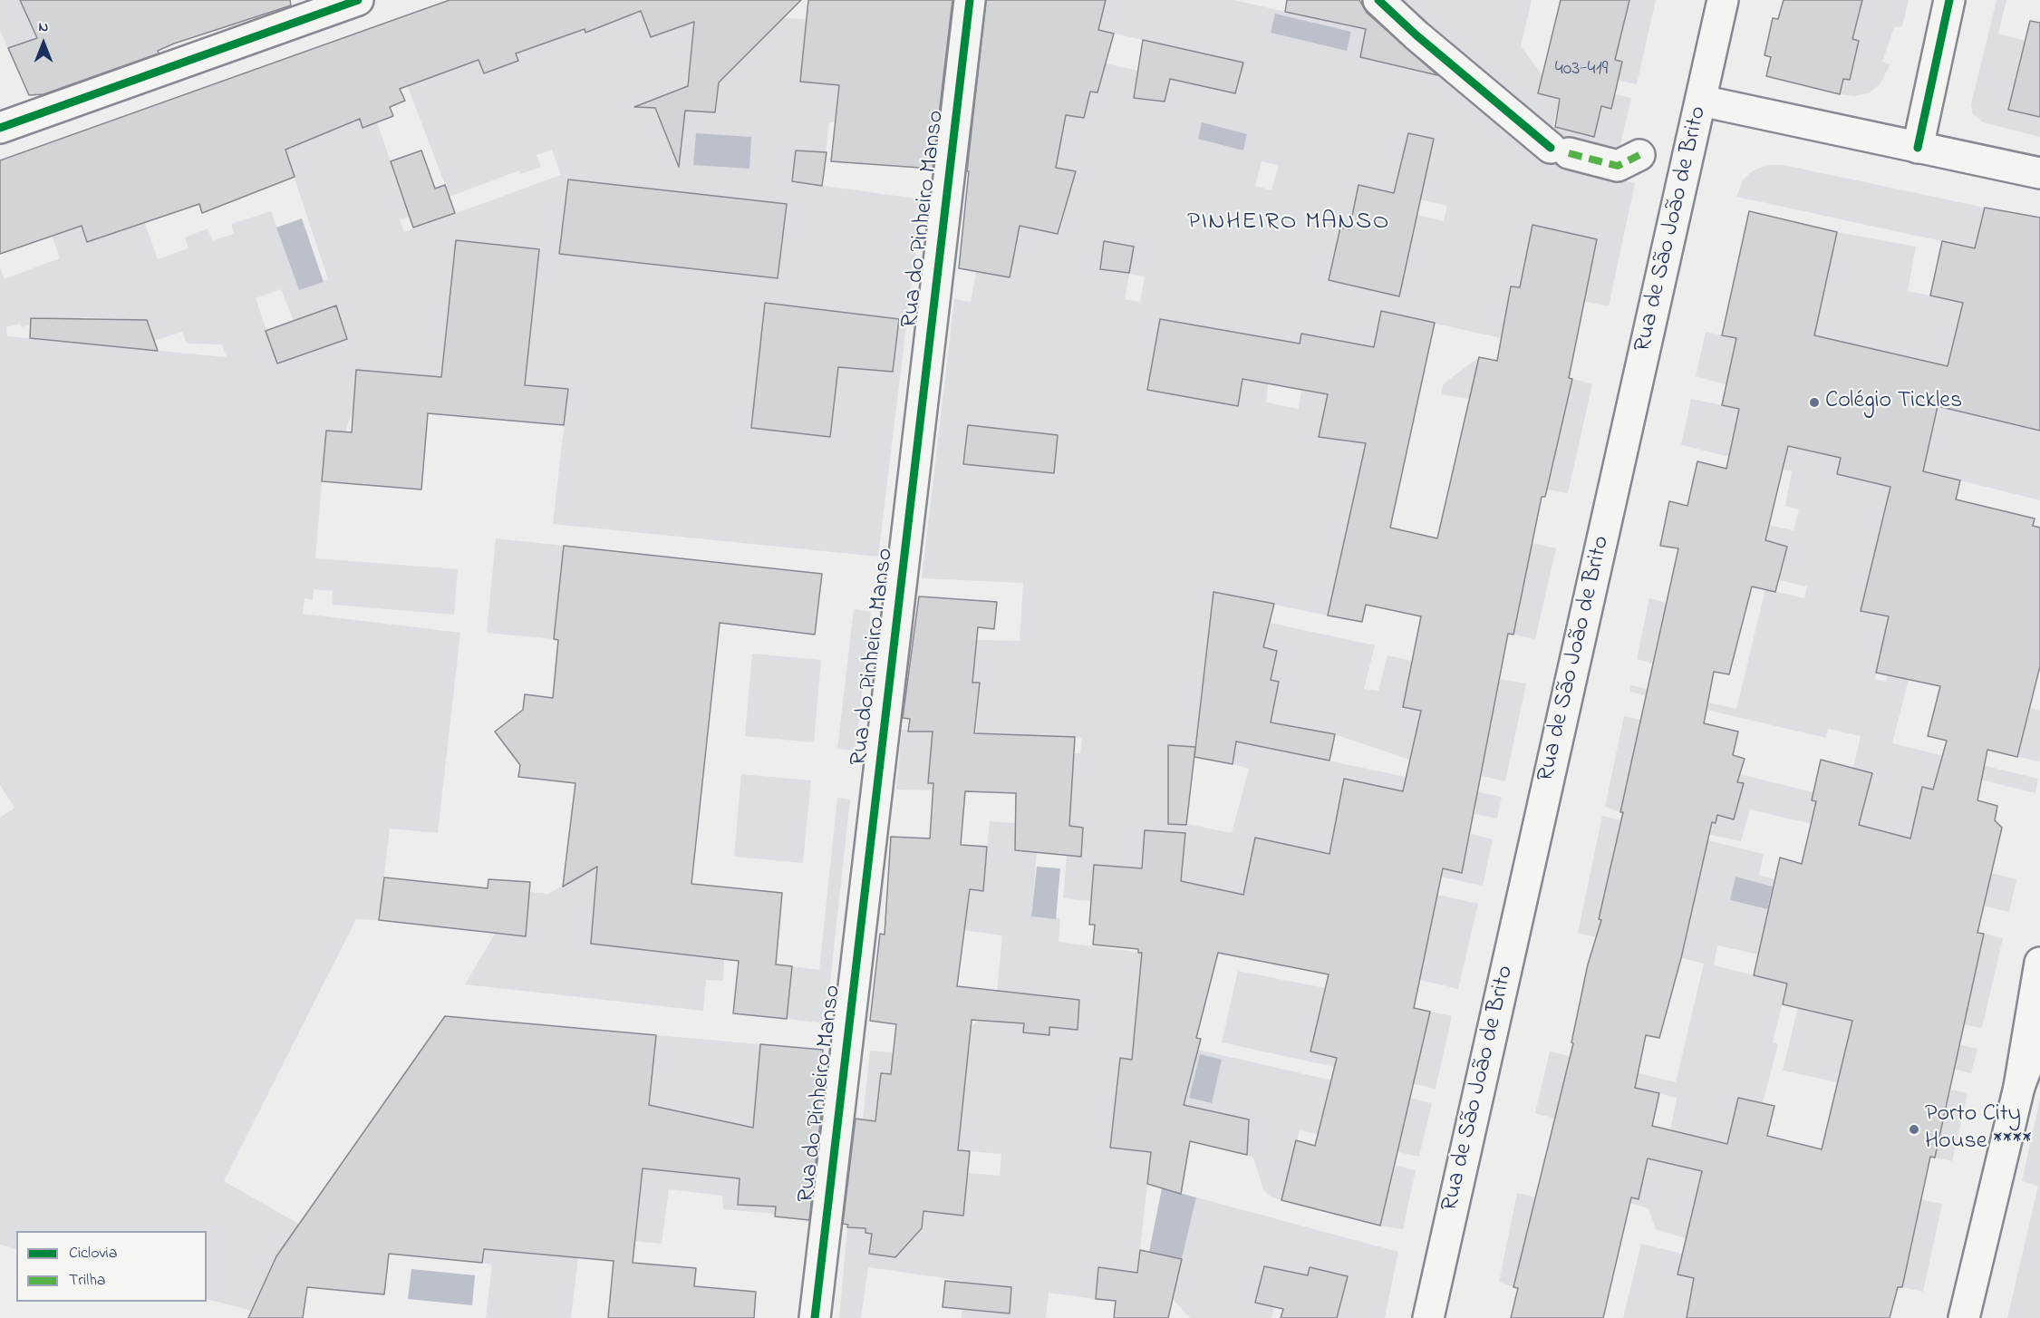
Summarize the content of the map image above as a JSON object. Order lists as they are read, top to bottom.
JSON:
{
  "streets": {
    "main road": ["Rua do Pinheiro Manso", "Rua de São João de Brito"]
  },
  "districts": ["PINHEIRO MANSO"],
  "places": ["Colégio Tickles", "Porto City House ****"],
  "house_numbers": ["403-419"],
  "legend": ["Ciclovia", "Trilha"],
  "north": "top"
}
